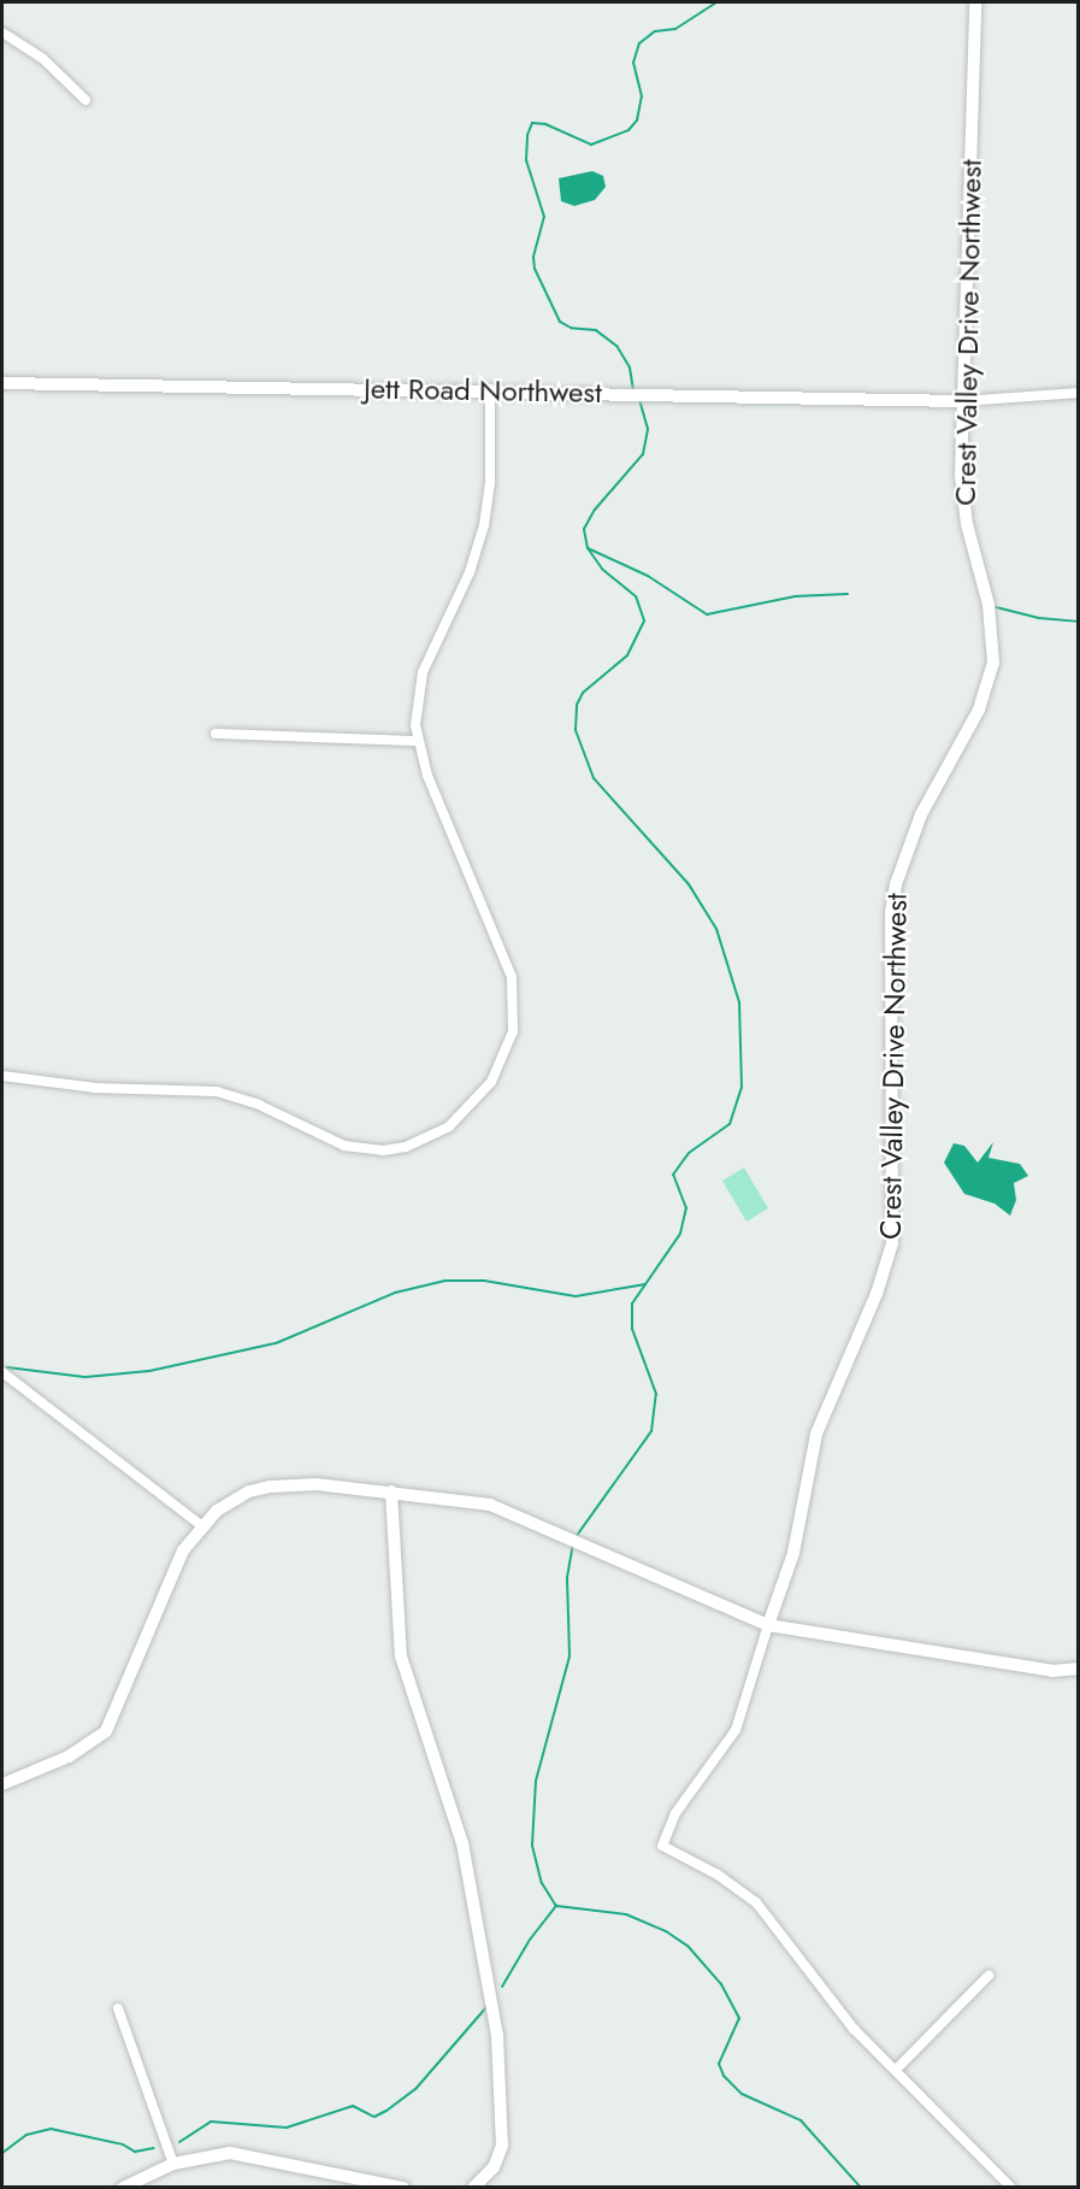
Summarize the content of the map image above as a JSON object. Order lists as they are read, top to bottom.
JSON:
{
  "streets": {
    "street": ["Crest Valley Drive Northwest", "Jett Road Northwest"]
  },
  "crossings": [
    ["Crest Valley Drive Northwest", "Jett Road Northwest"]
  ]
}
